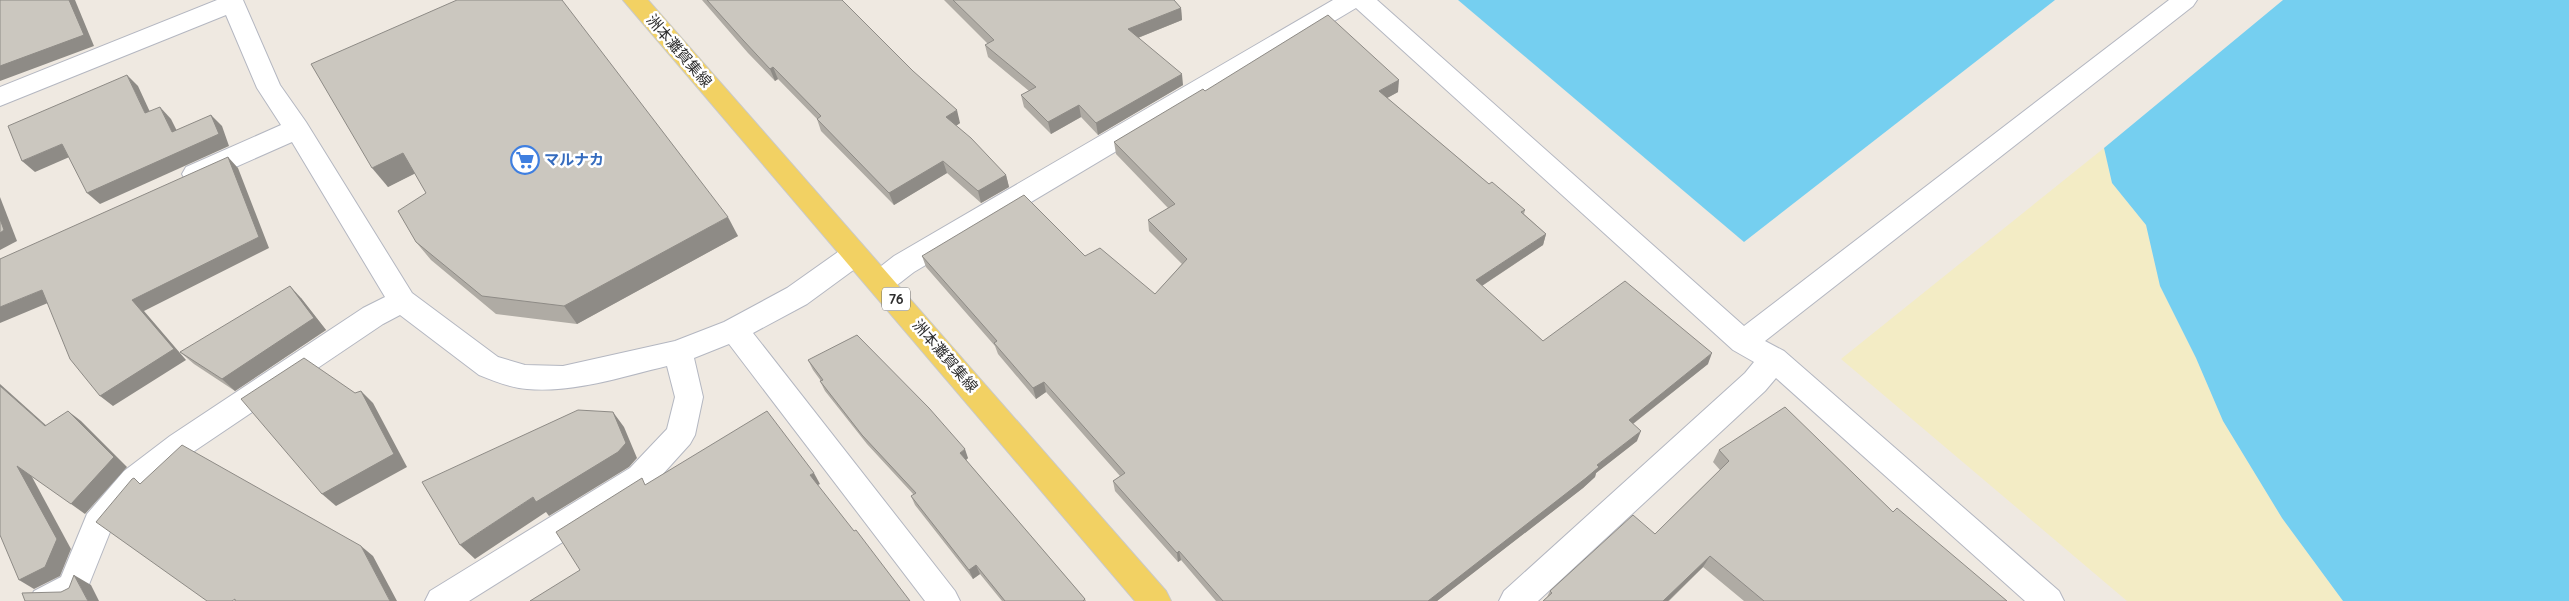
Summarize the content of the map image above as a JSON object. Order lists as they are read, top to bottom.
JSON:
{
  "streets": {
    "main road": ["洲本灘賀集線", "76"]
  },
  "places": {
    "supermarket": ["マルナカ"]
  }
}
